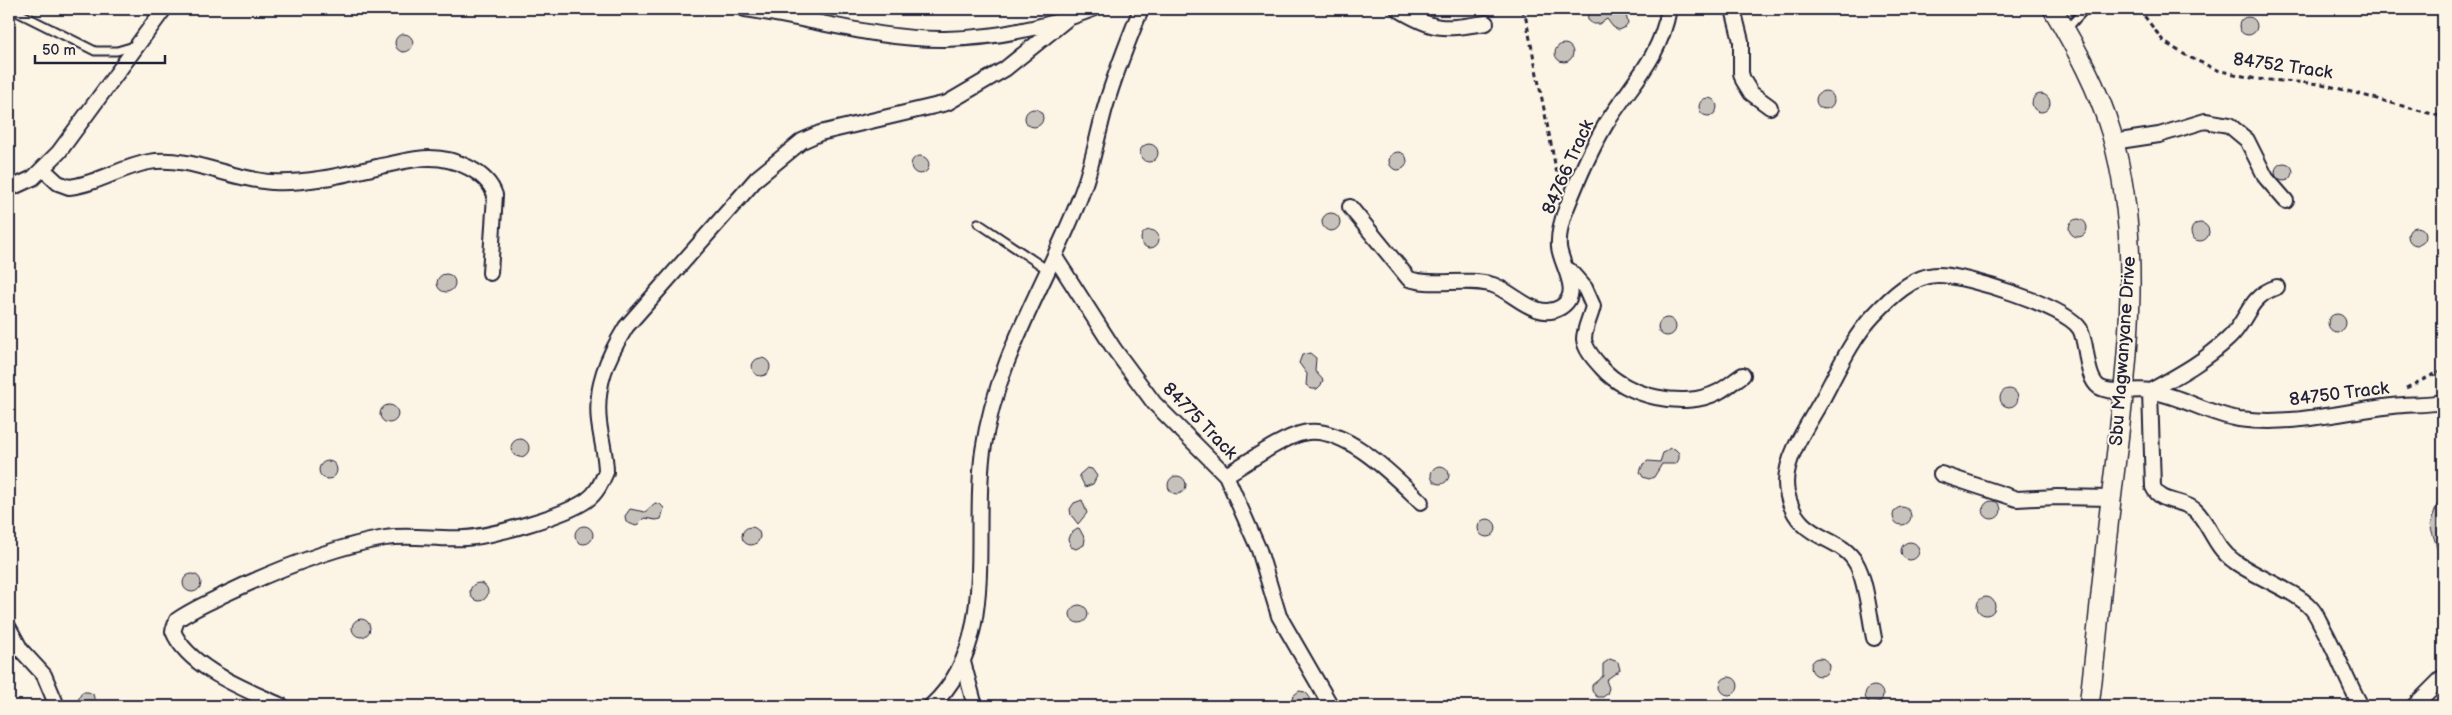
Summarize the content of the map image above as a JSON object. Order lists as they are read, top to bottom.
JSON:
{
  "streets": {
    "main road": ["Sbu Magwanyane Drive"],
    "street": ["84766 Track", "84750 Track", "84775 Track"],
    "path": ["84752 Track"]
  },
  "crossings": [
    ["Sbu Magwanyane Drive", "84750 Track"]
  ],
  "scale_bar": "50 m"
}
